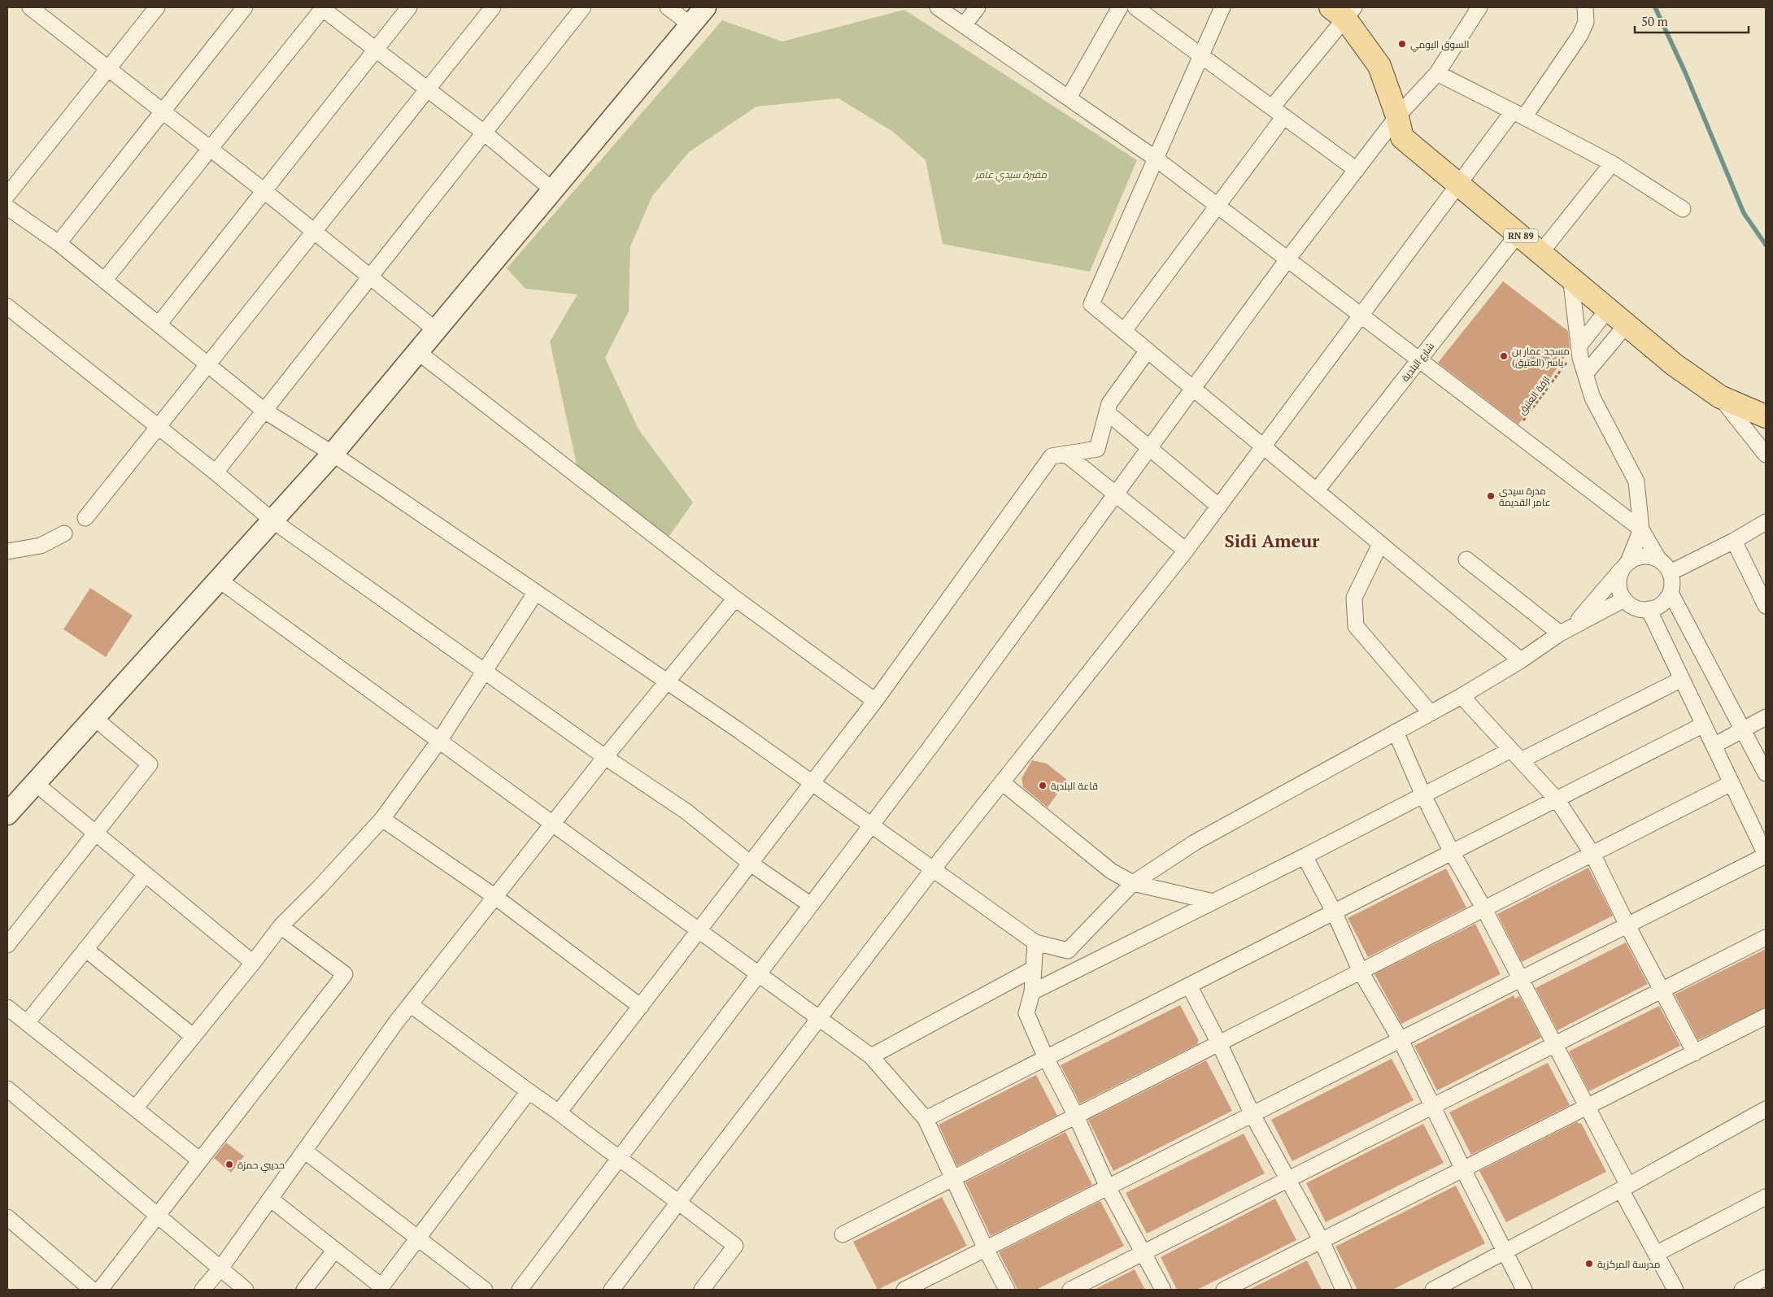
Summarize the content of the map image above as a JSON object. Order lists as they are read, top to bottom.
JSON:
{
  "streets": {
    "main road": ["RN 89"],
    "street": ["شارع البلدية"],
    "path": ["ازقة العتيق"]
  },
  "crossings": [
    ["RN 89", "شارع البلدية"]
  ],
  "districts": ["Sidi Ameur"],
  "parks": ["مقبرة سيدي عامر"],
  "places": [
    "السوق اليومي",
    "مسجد عمار بن ياسر (العتيق)",
    "مدرة سيدي عامر القديمة",
    "قاعة البلدية",
    "حديبي حمزة",
    "مدرسة المركزية"
  ],
  "scale_bar": "50 m"
}
